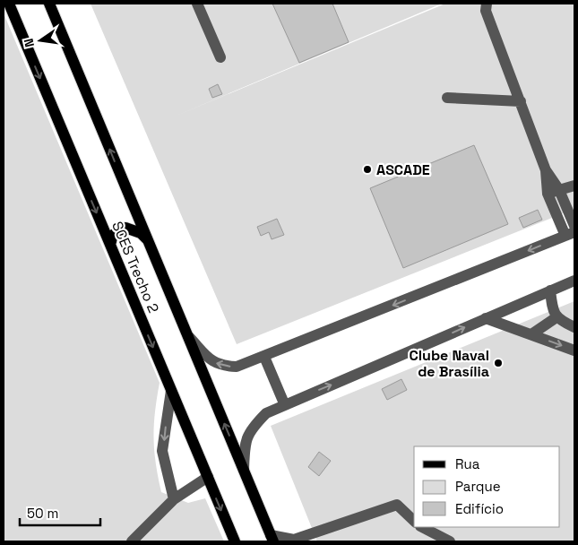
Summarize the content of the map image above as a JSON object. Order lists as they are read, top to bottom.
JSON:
{
  "streets": {
    "main road": ["SCES Trecho 2"]
  },
  "places": ["ASCADE", "Clube Naval de Brasília"],
  "legend": ["Rua", "Parque", "Edifício"],
  "scale_bar": "50 m",
  "north": "left"
}
